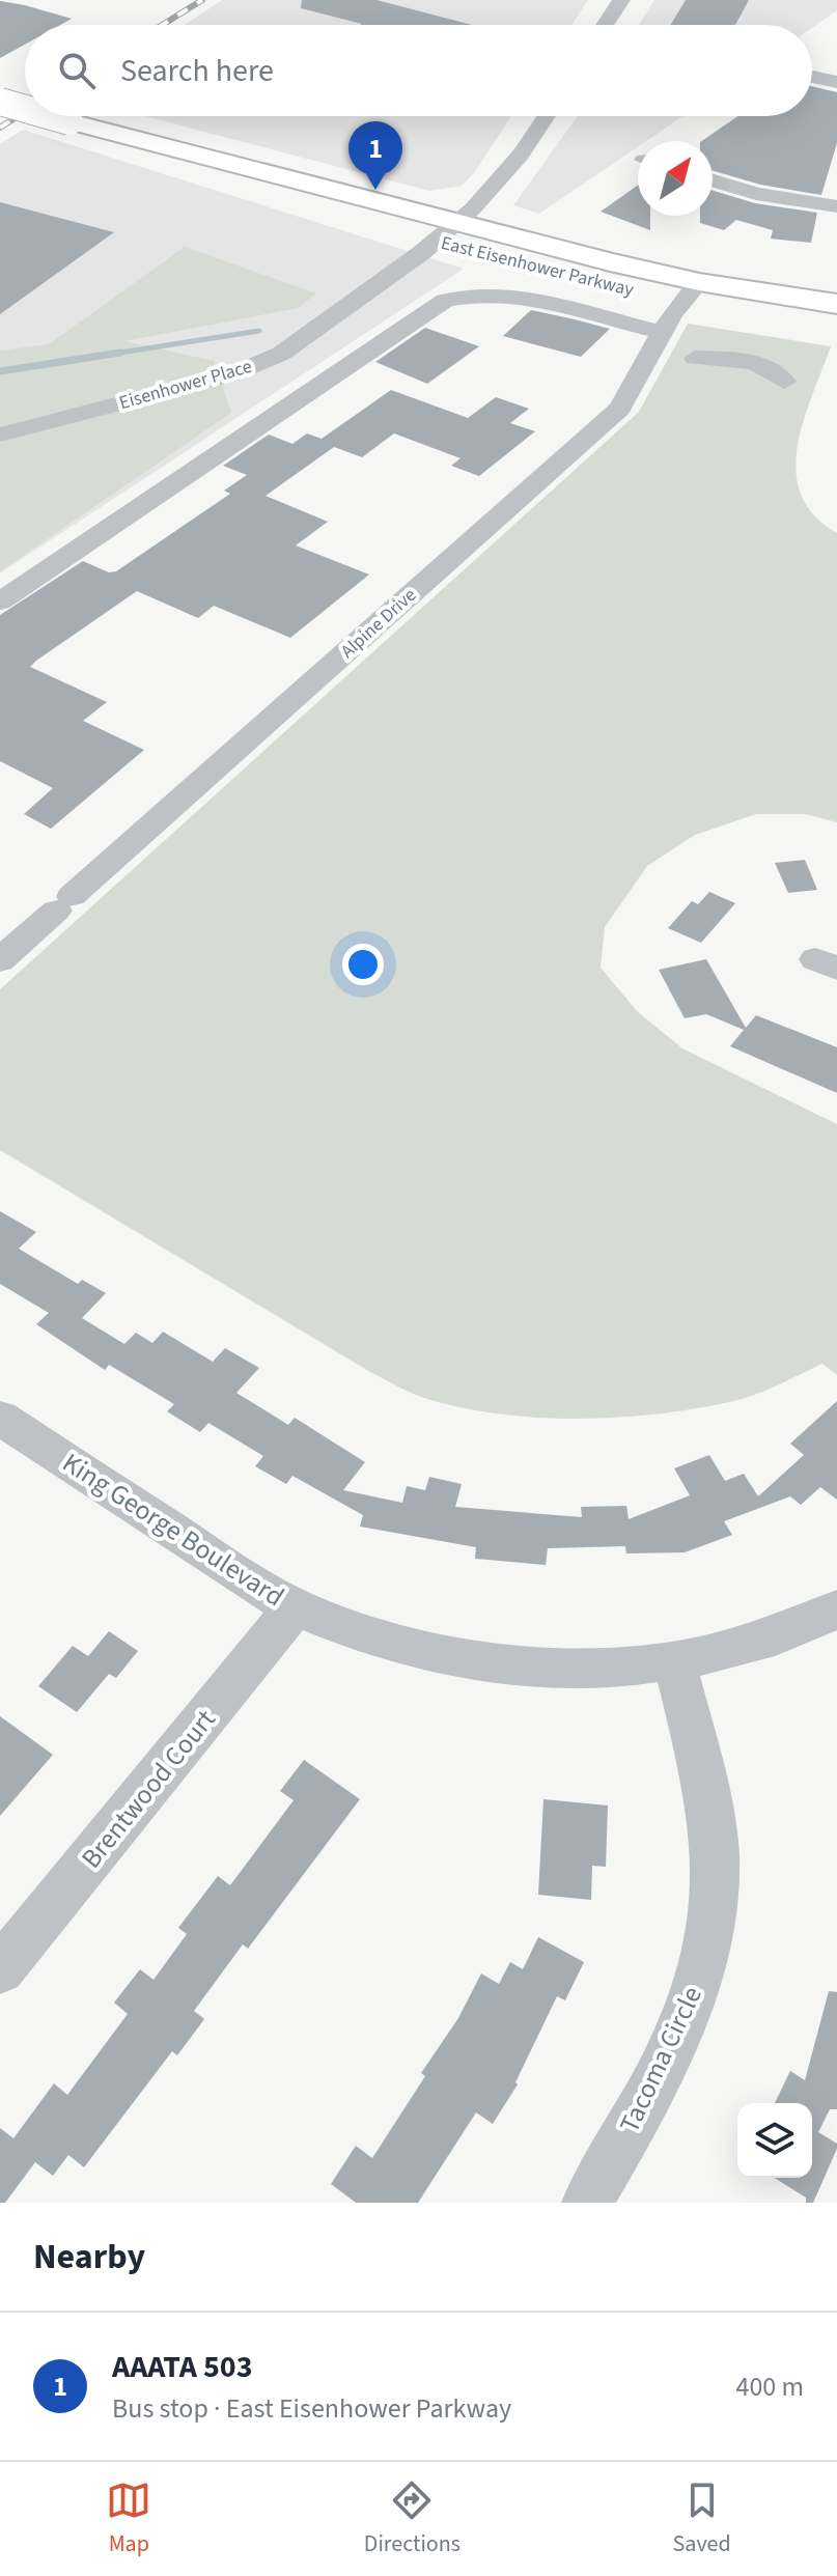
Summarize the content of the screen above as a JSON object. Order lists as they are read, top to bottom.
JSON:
{
  "streets": {
    "main road": ["East Eisenhower Parkway"],
    "street": [
      "Eisenhower Place",
      "Alpine Drive",
      "King George Boulevard",
      "Brentwood Court",
      "Tacoma Circle"
    ]
  },
  "crossings": [
    ["East Eisenhower Parkway", "Eisenhower Place"],
    ["East Eisenhower Parkway", "Alpine Drive"],
    ["King George Boulevard", "Brentwood Court"],
    ["King George Boulevard", "Tacoma Circle"]
  ],
  "north": "top right",
  "page": {
    "search": "Search here",
    "pins": "1",
    "heading": "Nearby",
    "list": [
      {
        "mark": "1",
        "name": "AAATA 503",
        "note": "Bus stop · East Eisenhower Parkway",
        "value": "400 m"
      }
    ],
    "nav": ["Map", "Directions", "Saved"]
  }
}
